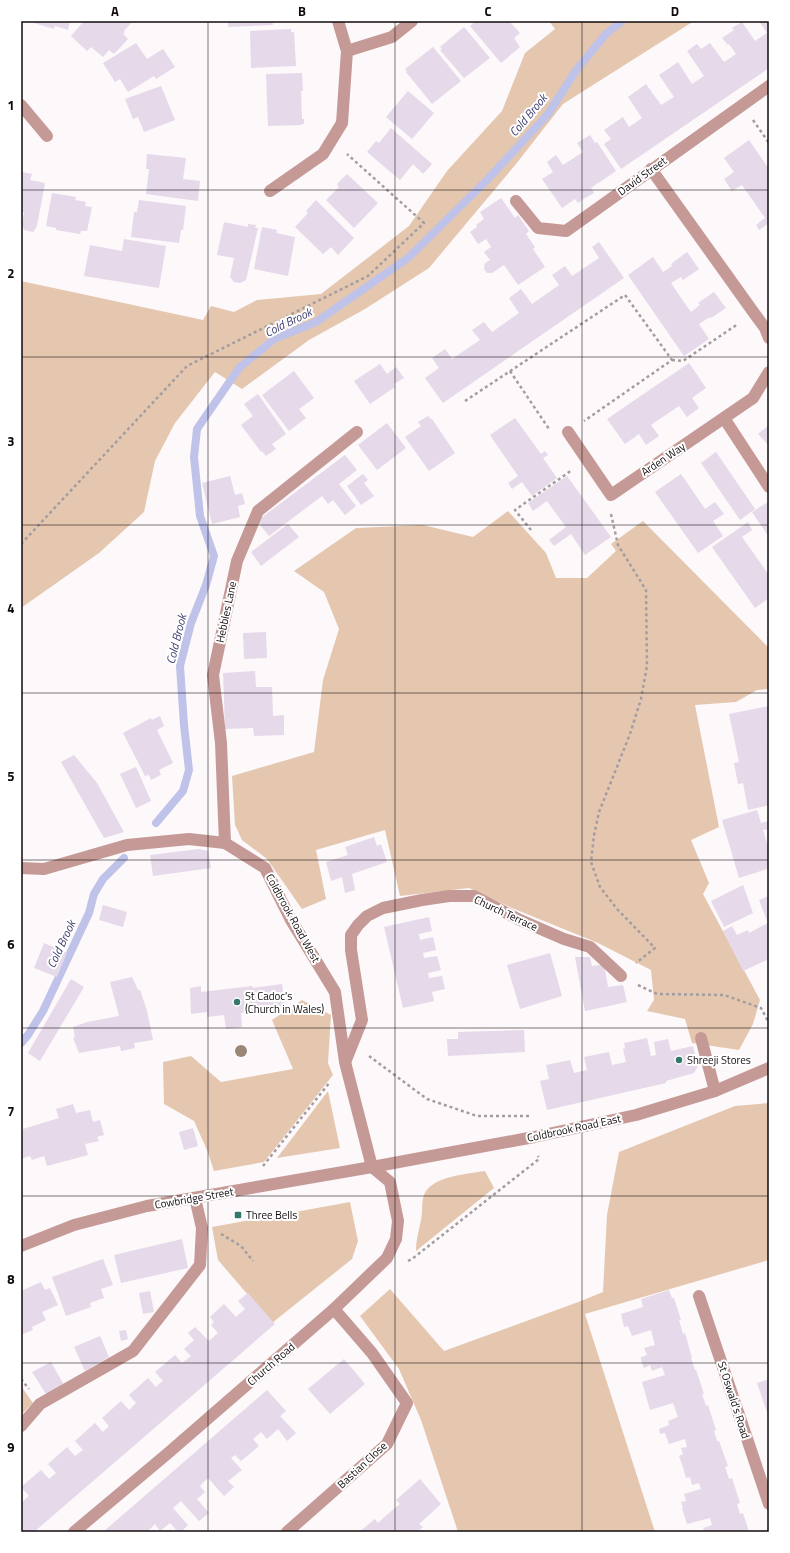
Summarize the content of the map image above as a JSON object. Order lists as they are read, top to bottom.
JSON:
{
  "streets": {
    "street": [
      "David Street",
      "Arden Way",
      "Hebbles Lane",
      "Church Terrace",
      "Coldbrook Road West",
      "Coldbrook Road East",
      "Cowbridge Street",
      "Church Road",
      "St Oswald's Road",
      "Bastian Close"
    ]
  },
  "crossings": [
    ["Hebbles Lane", "Coldbrook Road West"],
    ["Church Terrace", "Coldbrook Road West"],
    ["Coldbrook Road West", "Coldbrook Road East"],
    ["Coldbrook Road West", "Cowbridge Street"],
    ["Coldbrook Road West", "Church Road"],
    ["Coldbrook Road East", "Cowbridge Street"],
    ["Coldbrook Road East", "Church Road"],
    ["Cowbridge Street", "Church Road"],
    ["Church Road", "Bastian Close"]
  ],
  "water": ["Cold Brook"],
  "places": {
    "other": ["St Cadoc's (Church in Wales)", "Shreeji Stores"],
    "transit": ["Three Bells"]
  },
  "grid": {
    "columns": [
      "A",
      "B",
      "C",
      "D"
    ],
    "rows": [
      "1",
      "2",
      "3",
      "4",
      "5",
      "6",
      "7",
      "8",
      "9"
    ]
  }
}
